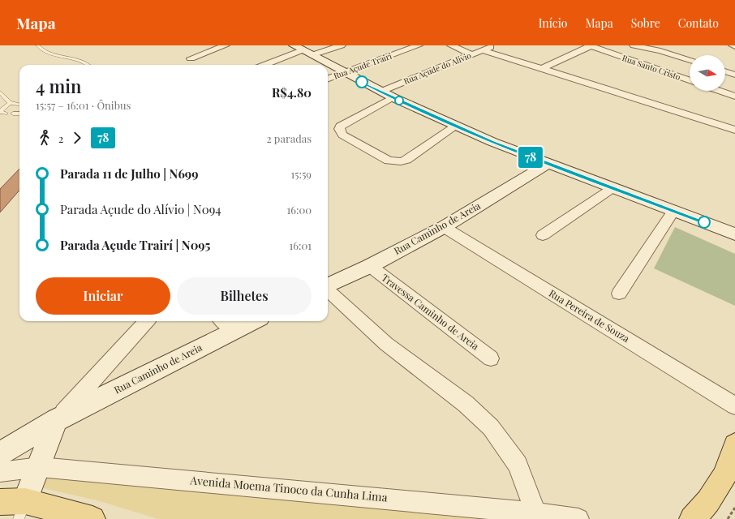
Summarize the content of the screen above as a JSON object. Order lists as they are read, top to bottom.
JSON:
{
  "streets": {
    "street": [
      "Rua Açude Trairi",
      "Rua Santo Cristo",
      "Rua Açude do Alivio",
      "Rua Caminho de Areia",
      "Travessa Caminho de Areia",
      "Rua Pereira de Souza",
      "Avenida Moema Tinoco da Cunha Lima"
    ]
  },
  "crossings": [
    ["Rua Caminho de Areia", "Travessa Caminho de Areia"],
    ["Rua Caminho de Areia", "Rua Pereira de Souza"]
  ],
  "lines": ["bus line 78"],
  "north": "right",
  "page": {
    "header": "Mapa",
    "nav": [
      "Início",
      "Mapa",
      "Sobre",
      "Contato"
    ],
    "on_map": "78",
    "heading": ["4 min", "15:57 – 16:01 · Ônibus", "R$4.80"],
    "legs": ["2", "78", "2 paradas"],
    "list": [
      {
        "name": "Parada 11 de Julho | N699",
        "value": "15:59"
      },
      {
        "name": "Parada Açude do Alívio | N094",
        "value": "16:00"
      },
      {
        "name": "Parada Açude Trairí | N095",
        "value": "16:01"
      }
    ],
    "buttons": ["Iniciar", "Bilhetes"]
  }
}
